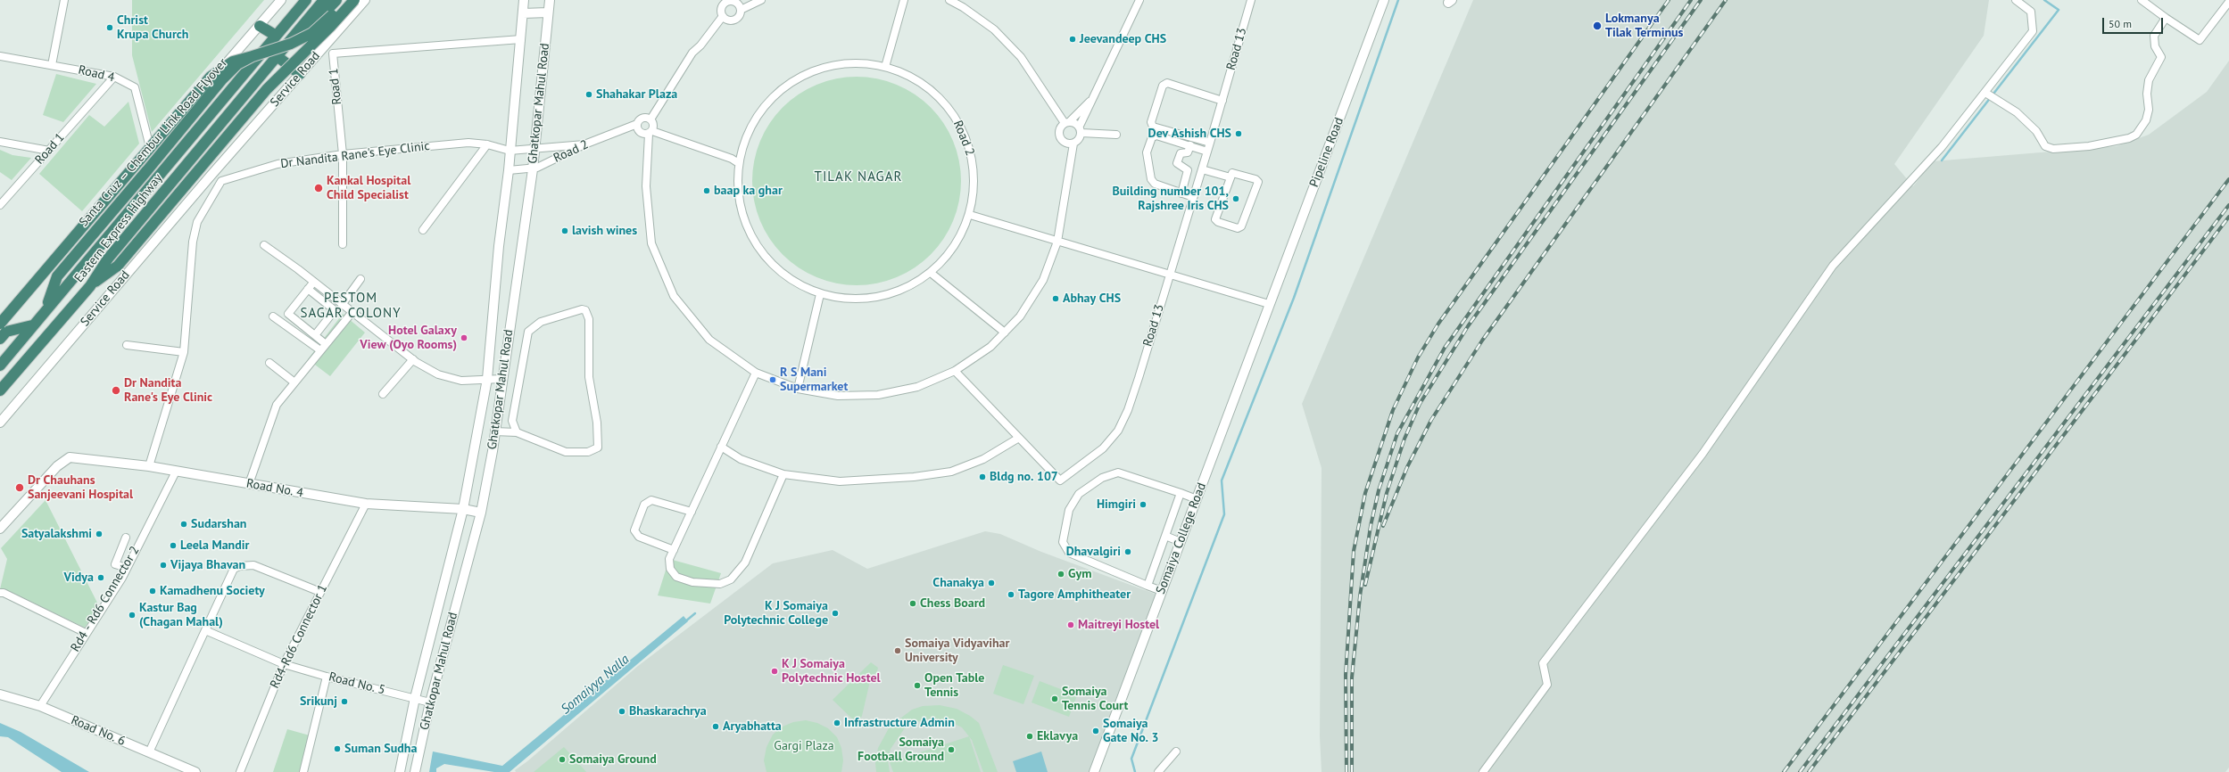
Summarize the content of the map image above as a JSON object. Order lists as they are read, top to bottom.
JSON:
{
  "streets": {
    "highway": ["Santa Cruz – Chembur Link Road Flyover", "Eastern Express Highway"],
    "street": [
      "Road 13",
      "Road 4",
      "Service Road",
      "Road 1",
      "Ghatkopar Mahul Road",
      "Road 2",
      "Pipeline Road",
      "Dr Nandita Rane's Eye Clinic",
      "Road No. 4",
      "Somaiya College Road",
      "Rd4 - Rd6 Connector 2",
      "Rd4-Rd6 Connector 1",
      "Road No. 5",
      "Road No. 6"
    ]
  },
  "crossings": [
    ["Road 4", "Road 1"],
    ["Road 1", "Ghatkopar Mahul Road"],
    ["Road 1", "Dr Nandita Rane's Eye Clinic"],
    ["Ghatkopar Mahul Road", "Road 2"],
    ["Ghatkopar Mahul Road", "Dr Nandita Rane's Eye Clinic"],
    ["Ghatkopar Mahul Road", "Road No. 4"],
    ["Ghatkopar Mahul Road", "Road No. 5"],
    ["Road 2", "Dr Nandita Rane's Eye Clinic"],
    ["Santa Cruz – Chembur Link Road Flyover", "Eastern Express Highway"],
    ["Pipeline Road", "Somaiya College Road"],
    ["Road No. 4", "Rd4 - Rd6 Connector 2"],
    ["Road No. 4", "Rd4-Rd6 Connector 1"],
    ["Rd4 - Rd6 Connector 2", "Road No. 6"],
    ["Rd4-Rd6 Connector 1", "Road No. 5"]
  ],
  "districts": ["TILAK NAGAR", "PESTOM SAGAR COLONY"],
  "water": ["Somaiyya Nalla"],
  "parks": ["Gargi Plaza"],
  "places": [
    "Lokmanya Tilak Terminus",
    "Christ Krupa Church",
    "Jeevandeep CHS",
    "Shahakar Plaza",
    "Dev Ashish CHS",
    "Kankal Hospital Child Specialist",
    "baap ka ghar",
    "Building number 101, Rajshree Iris CHS",
    "lavish wines",
    "Abhay CHS",
    "Hotel Galaxy View (Oyo Rooms)",
    "R S Mani Supermarket",
    "Dr Nandita Rane's Eye Clinic",
    "Bldg no. 107",
    "Dr Chauhans Sanjeevani Hospital",
    "Himgiri",
    "Sudarshan",
    "Satyalakshmi",
    "Leela Mandir",
    "Dhavalgiri",
    "Vijaya Bhavan",
    "Gym",
    "Vidya",
    "Chanakya",
    "Kamadhenu Society",
    "Tagore Amphitheater",
    "Chess Board",
    "K J Somaiya Polytechnic College",
    "Kastur Bag (Chagan Mahal)",
    "Maitreyi Hostel",
    "Somaiya Vidyavihar University",
    "K J Somaiya Polytechnic Hostel",
    "Open Table Tennis",
    "Somaiya Tennis Court",
    "Srikunj",
    "Bhaskarachrya",
    "Infrastructure Admin",
    "Aryabhatta",
    "Somaiya Gate No. 3",
    "Eklavya",
    "Suman Sudha",
    "Somaiya Football Ground",
    "Somaiya Ground"
  ],
  "scale_bar": "50 m"
}
